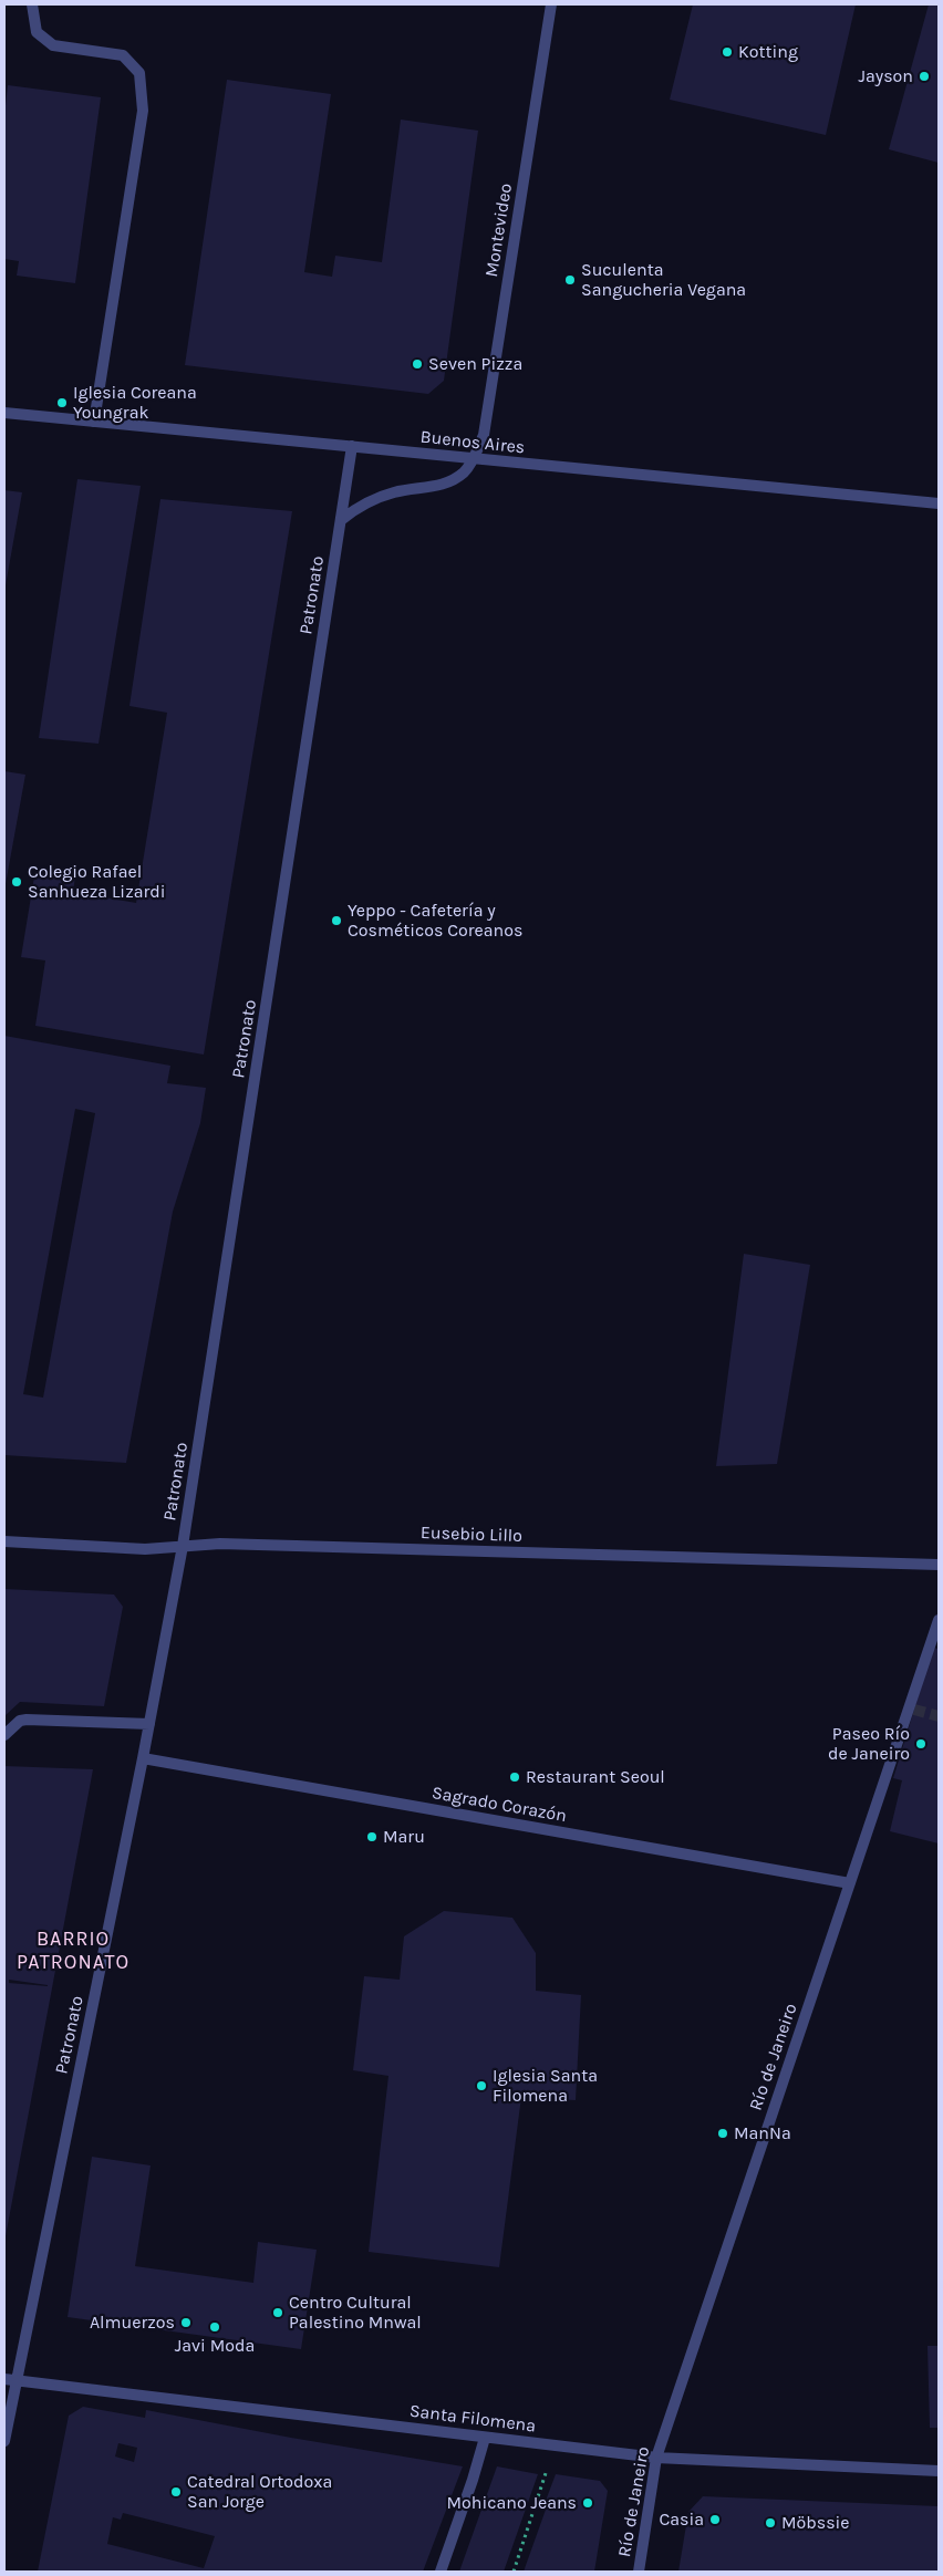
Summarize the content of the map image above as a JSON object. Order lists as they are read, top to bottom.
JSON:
{
  "streets": {
    "street": [
      "Montevideo",
      "Buenos Aires",
      "Patronato",
      "Eusebio Lillo",
      "Sagrado Corazón",
      "Río de Janeiro",
      "Santa Filomena"
    ]
  },
  "crossings": [
    ["Montevideo", "Buenos Aires"],
    ["Buenos Aires", "Patronato"],
    ["Patronato", "Eusebio Lillo"],
    ["Patronato", "Sagrado Corazón"],
    ["Patronato", "Santa Filomena"],
    ["Sagrado Corazón", "Río de Janeiro"],
    ["Río de Janeiro", "Santa Filomena"]
  ],
  "districts": ["BARRIO PATRONATO"],
  "places": [
    "Kotting",
    "Jayson",
    "Suculenta Sangucheria Vegana",
    "Seven Pizza",
    "Iglesia Coreana Youngrak",
    "Colegio Rafael Sanhueza Lizardi",
    "Yeppo - Cafetería y Cosméticos Coreanos",
    "Paseo Río de Janeiro",
    "Restaurant Seoul",
    "Maru",
    "Iglesia Santa Filomena",
    "ManNa",
    "Centro Cultural Palestino Mnwal",
    "Almuerzos",
    "Javi Moda",
    "Catedral Ortodoxa San Jorge",
    "Mohicano Jeans",
    "Casia",
    "Möbssie"
  ]
}
